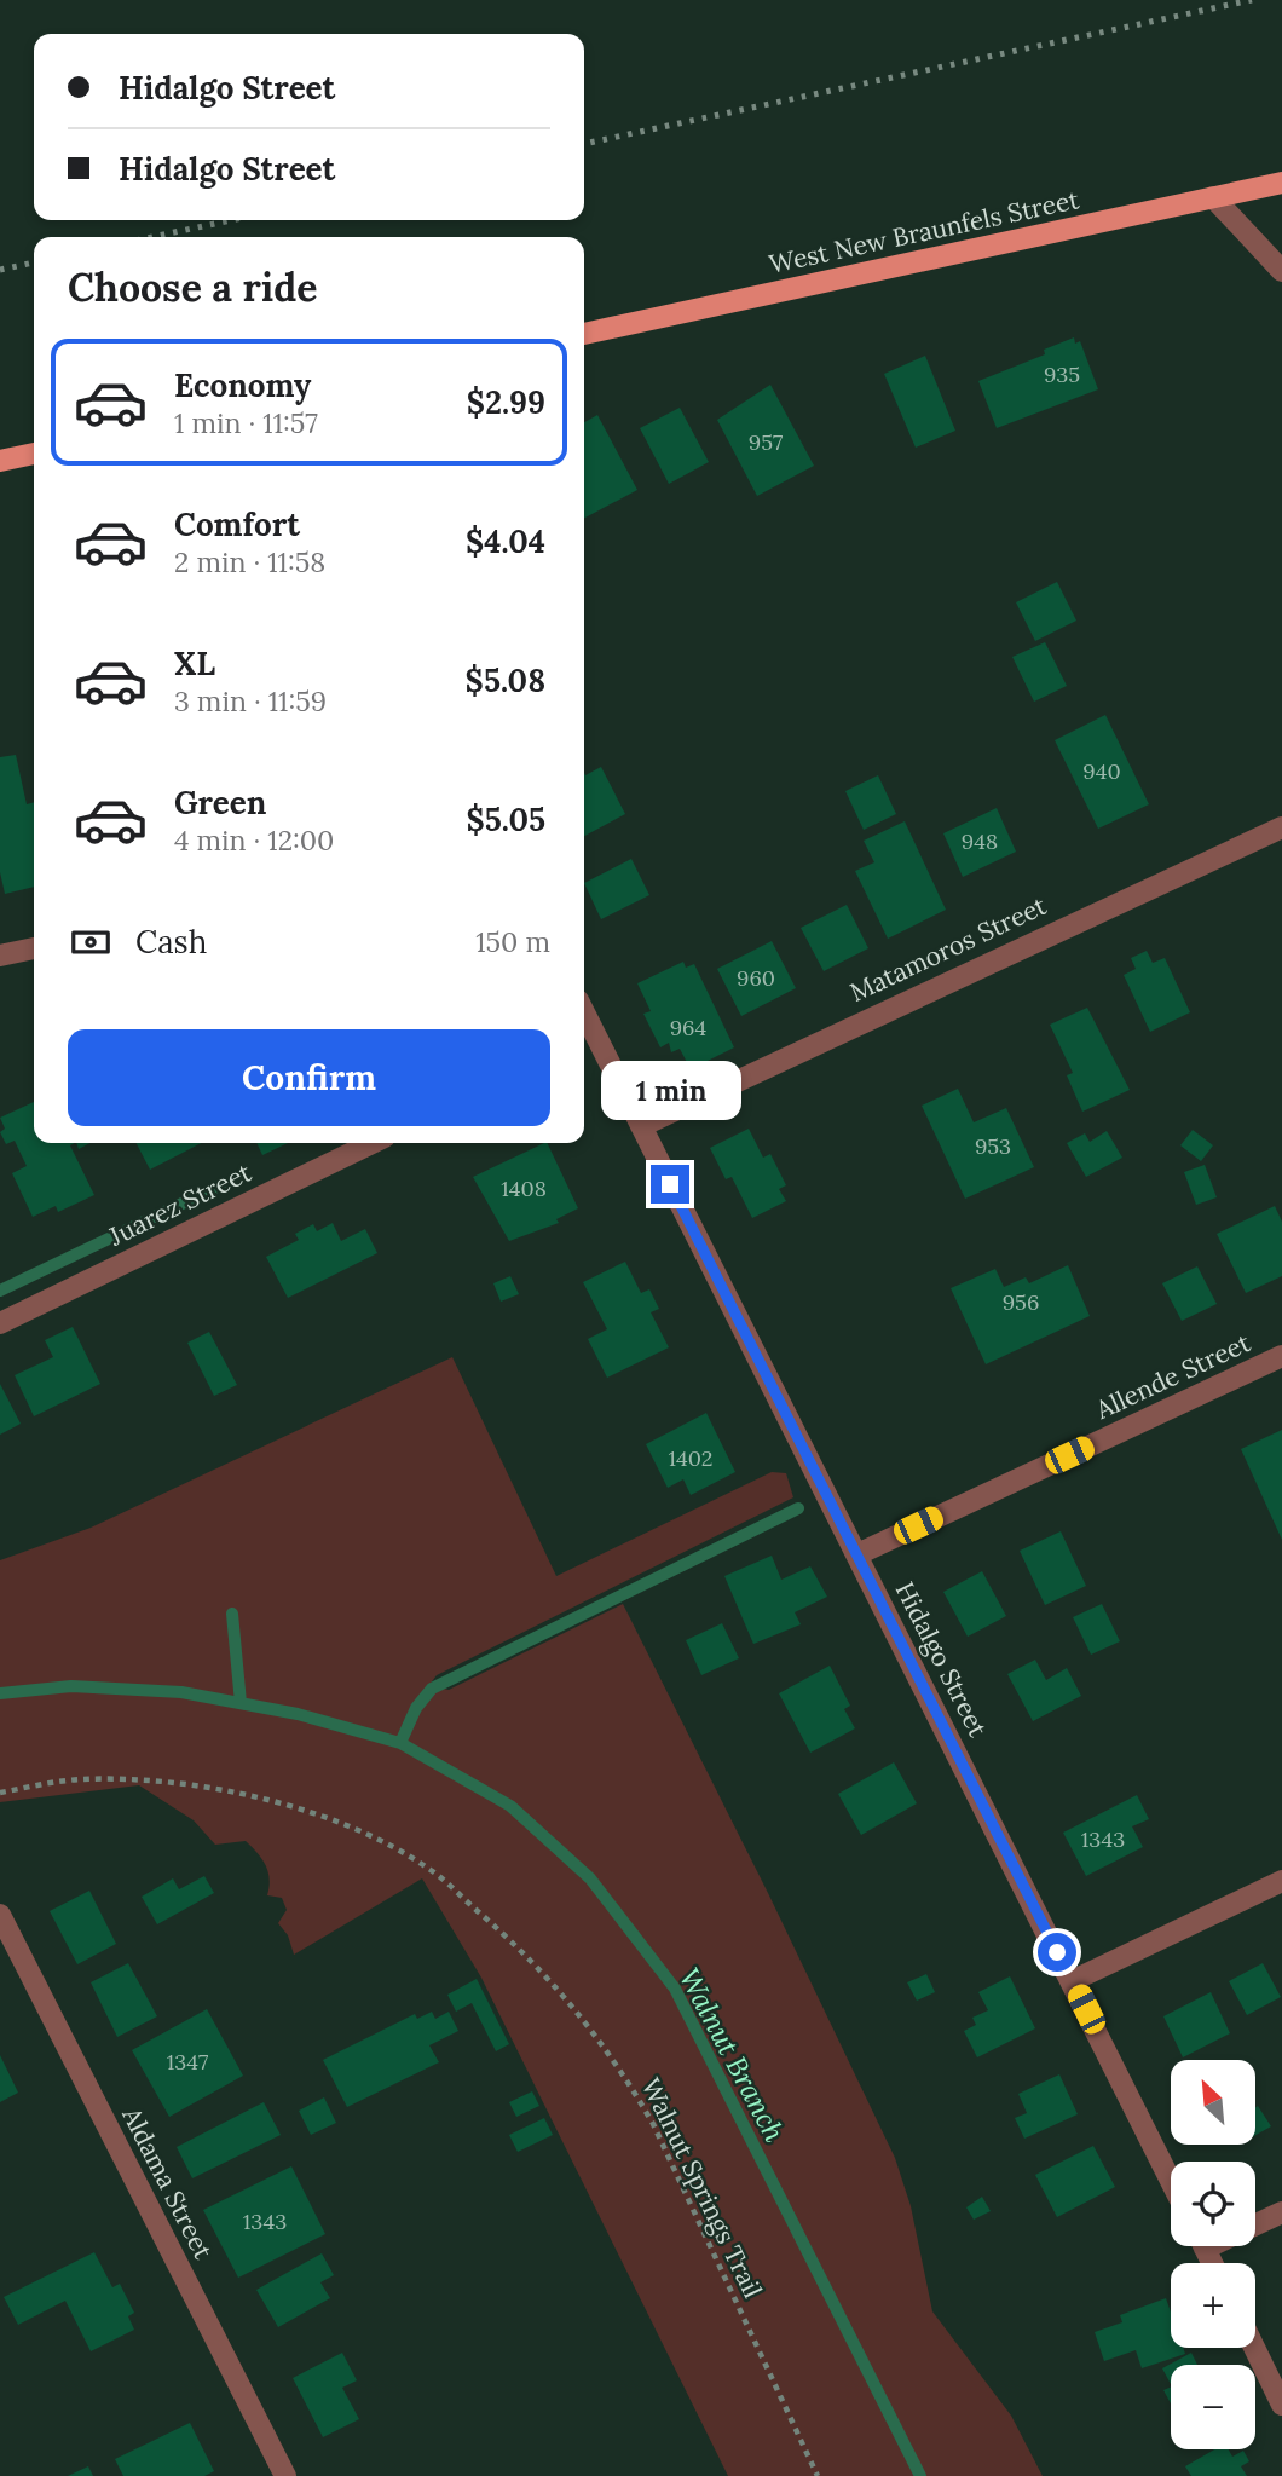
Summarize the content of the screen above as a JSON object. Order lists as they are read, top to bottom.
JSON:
{
  "streets": {
    "main road": ["West New Braunfels Street"],
    "street": [
      "Matamoros Street",
      "Juarez Street",
      "Allende Street",
      "Hidalgo Street",
      "Aldama Street"
    ],
    "path": ["Walnut Springs Trail"]
  },
  "crossings": [
    ["Matamoros Street", "Hidalgo Street"],
    ["Allende Street", "Hidalgo Street"]
  ],
  "water": ["Walnut Branch"],
  "house_numbers": [
    "935",
    "957",
    "940",
    "948",
    "960",
    "964",
    "953",
    "1408",
    "956",
    "1402",
    "1343",
    "1347",
    "1343"
  ],
  "north": "top left",
  "page": {
    "banner": ["Hidalgo Street", "Hidalgo Street"],
    "heading": "Choose a ride",
    "list": [
      {
        "name": "Economy",
        "note": "1 min · 11:57",
        "value": "$2.99"
      },
      {
        "name": "Comfort",
        "note": "2 min · 11:58",
        "value": "$4.04"
      },
      {
        "name": "XL",
        "note": "3 min · 11:59",
        "value": "$5.08"
      },
      {
        "name": "Green",
        "note": "4 min · 12:00",
        "value": "$5.05"
      }
    ],
    "pay": ["Cash", "150 m"],
    "buttons": "Confirm",
    "bubble": "1 min",
    "map_buttons": ["+", "−"]
  }
}
